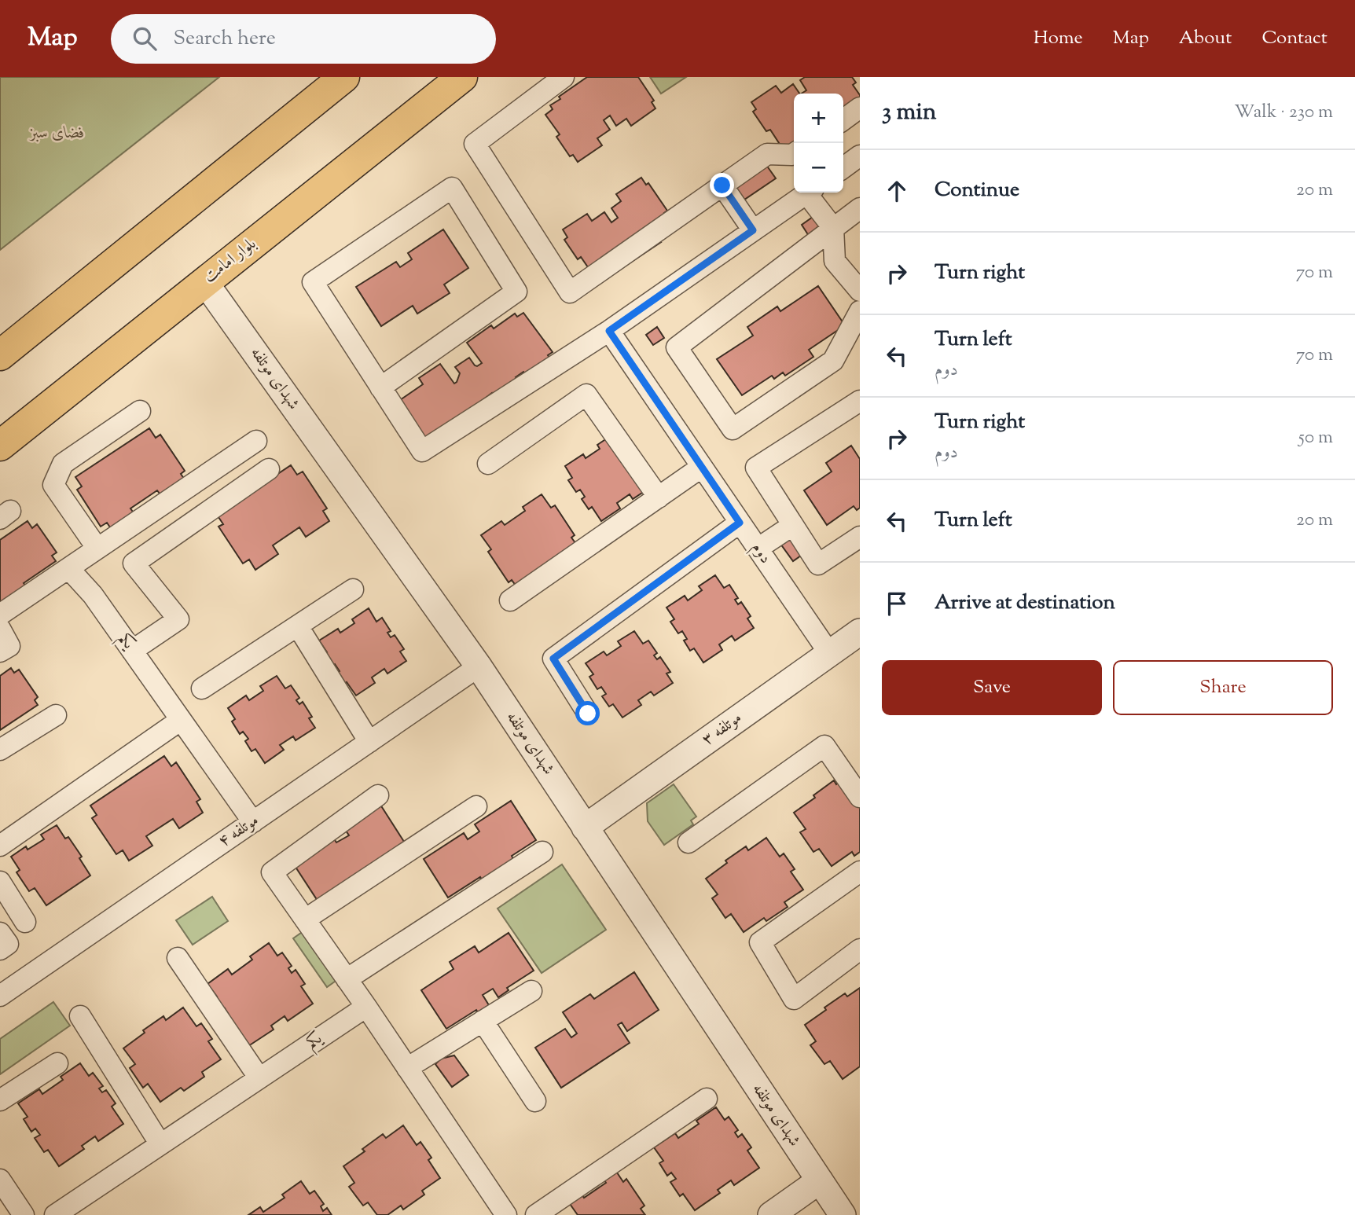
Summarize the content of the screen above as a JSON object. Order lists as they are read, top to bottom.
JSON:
{
  "streets": {
    "main road": ["بلوار امامت"],
    "street": [
      "شهدای موتلفه",
      "دوم",
      "یکم",
      "موتلفه ۳",
      "موتلفه ۴"
    ]
  },
  "crossings": [
    ["بلوار امامت", "شهدای موتلفه"],
    ["شهدای موتلفه", "موتلفه ۳"],
    ["شهدای موتلفه", "موتلفه ۴"],
    ["دوم", "موتلفه ۳"],
    ["یکم", "موتلفه ۴"]
  ],
  "parks": ["فضای سبز"],
  "page": {
    "header": "Map",
    "search": "Search here",
    "nav": [
      "Home",
      "Map",
      "About",
      "Contact"
    ],
    "heading": ["3 min", "Walk · 230 m"],
    "map_buttons": ["+", "−"],
    "list": [
      ["Continue", "20 m"],
      ["Turn right", "70 m"],
      ["Turn left", "دوم", "70 m"],
      ["Turn right", "دوم", "50 m"],
      ["Turn left", "20 m"],
      "Arrive at destination"
    ],
    "buttons": ["Save", "Share"]
  }
}
